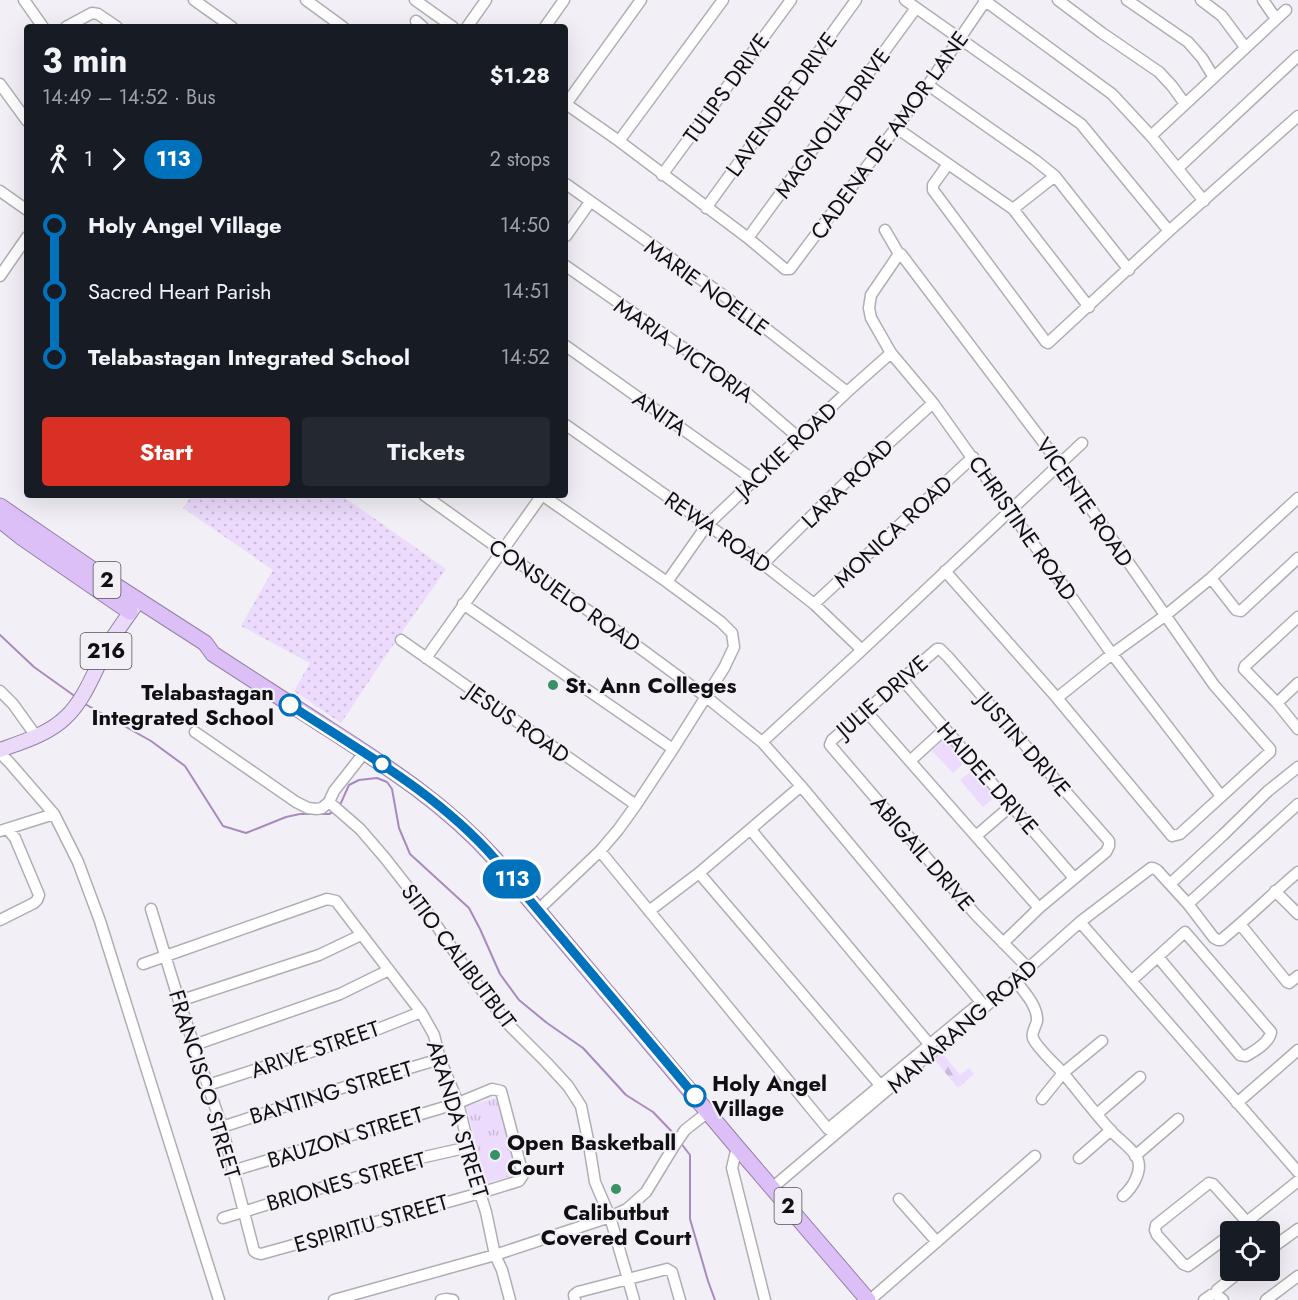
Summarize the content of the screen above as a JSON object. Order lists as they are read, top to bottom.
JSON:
{
  "streets": {
    "highway": ["2"],
    "main road": ["216"],
    "street": [
      "TULIPS DRIVE",
      "LAVENDER DRIVE",
      "MAGNOLIA DRIVE",
      "CADENA DE AMOR LANE",
      "MARIE NOELLE",
      "MARIA VICTORIA",
      "ANITA",
      "JACKIE ROAD",
      "LARA ROAD",
      "VICENTE ROAD",
      "CHRISTINE ROAD",
      "MONICA ROAD",
      "REWA ROAD",
      "CONSUELO ROAD",
      "JULIE DRIVE",
      "JESUS ROAD",
      "JUSTIN DRIVE",
      "HAIDEE DRIVE",
      "ABIGAIL DRIVE",
      "SITIO CALIBUTBUT",
      "MANARANG ROAD",
      "ARIVE STREET",
      "FRANCISCO STREET",
      "BANTING STREET",
      "ARANDA STREET",
      "BAUZON STREET",
      "BRIONES STREET",
      "ESPIRITU STREET"
    ]
  },
  "crossings": [
    ["MAGNOLIA DRIVE", "CADENA DE AMOR LANE"],
    ["MARIE NOELLE", "JACKIE ROAD"],
    ["MARIA VICTORIA", "JACKIE ROAD"],
    ["ANITA", "JACKIE ROAD"],
    ["JACKIE ROAD", "CHRISTINE ROAD"],
    ["JACKIE ROAD", "REWA ROAD"],
    ["LARA ROAD", "CHRISTINE ROAD"],
    ["LARA ROAD", "REWA ROAD"],
    ["VICENTE ROAD", "CHRISTINE ROAD"],
    ["CHRISTINE ROAD", "MONICA ROAD"],
    ["MONICA ROAD", "REWA ROAD"],
    ["2", "216"],
    ["2", "MANARANG ROAD"],
    ["JULIE DRIVE", "JUSTIN DRIVE"],
    ["JULIE DRIVE", "HAIDEE DRIVE"],
    ["JULIE DRIVE", "ABIGAIL DRIVE"],
    ["JUSTIN DRIVE", "HAIDEE DRIVE"],
    ["ABIGAIL DRIVE", "MANARANG ROAD"],
    ["ARIVE STREET", "FRANCISCO STREET"],
    ["ARIVE STREET", "ARANDA STREET"],
    ["FRANCISCO STREET", "BANTING STREET"],
    ["FRANCISCO STREET", "ARANDA STREET"],
    ["FRANCISCO STREET", "BAUZON STREET"],
    ["FRANCISCO STREET", "BRIONES STREET"],
    ["FRANCISCO STREET", "ESPIRITU STREET"],
    ["BANTING STREET", "ARANDA STREET"],
    ["ARANDA STREET", "BAUZON STREET"],
    ["ARANDA STREET", "BRIONES STREET"],
    ["ARANDA STREET", "ESPIRITU STREET"],
    ["BAUZON STREET", "ESPIRITU STREET"]
  ],
  "places": [
    "St. Ann Colleges",
    "Telabastagan Integrated School",
    "Holy Angel Village",
    "Open Basketball Court",
    "Calibutbut Covered Court"
  ],
  "lines": ["bus line 113"],
  "page": {
    "on_map": "113",
    "heading": ["3 min", "14:49 – 14:52 · Bus", "$1.28"],
    "legs": ["1", "113", "2 stops"],
    "list": [
      {
        "name": "Holy Angel Village",
        "value": "14:50"
      },
      {
        "name": "Sacred Heart Parish",
        "value": "14:51"
      },
      {
        "name": "Telabastagan Integrated School",
        "value": "14:52"
      }
    ],
    "buttons": ["Start", "Tickets"]
  }
}
